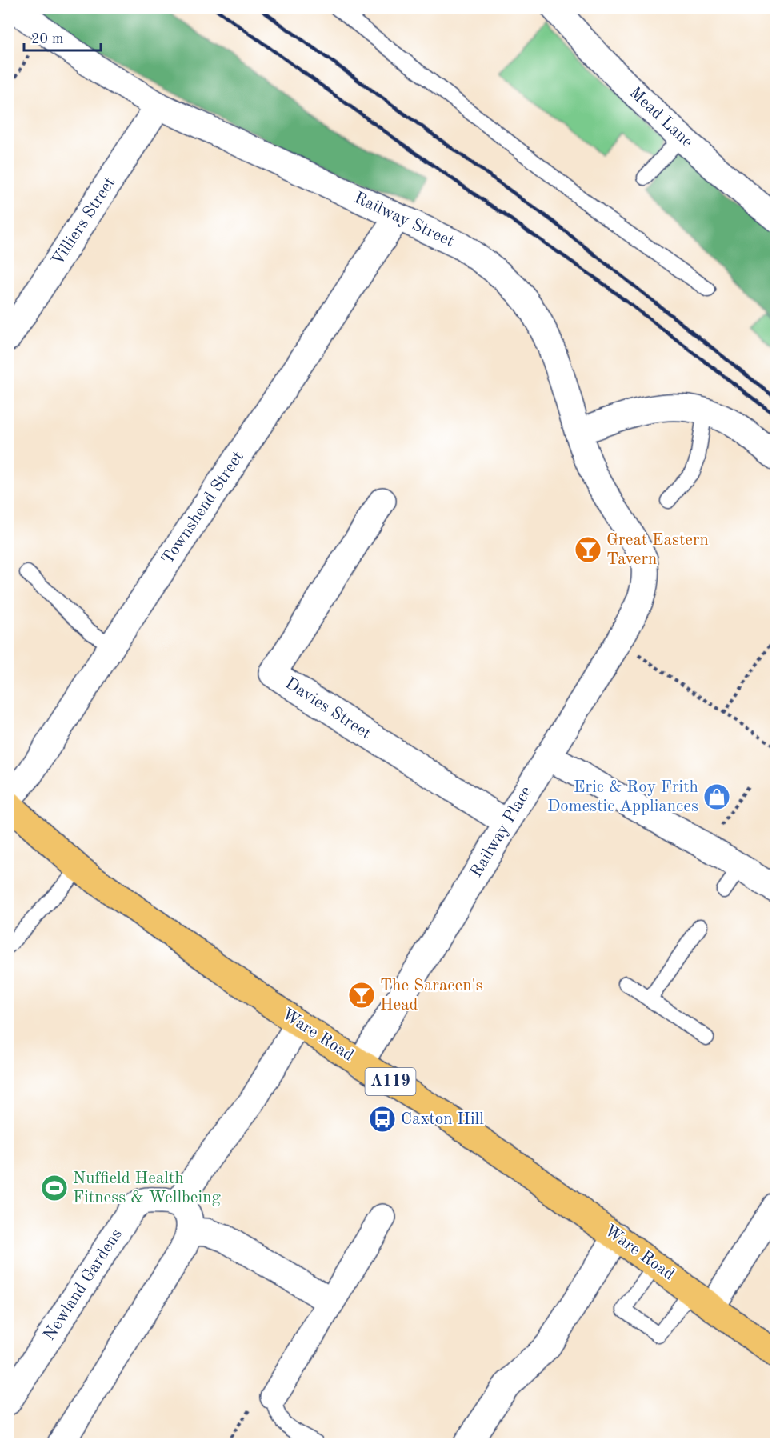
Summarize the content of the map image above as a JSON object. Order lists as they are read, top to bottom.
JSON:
{
  "streets": {
    "main road": ["Ware Road", "A119"],
    "street": [
      "Mead Lane",
      "Railway Street",
      "Villiers Street",
      "Townshend Street",
      "Davies Street",
      "Railway Place",
      "Newland Gardens"
    ]
  },
  "crossings": [
    ["Railway Street", "Villiers Street"],
    ["Railway Street", "Townshend Street"],
    ["Railway Street", "Railway Place"],
    ["Davies Street", "Railway Place"],
    ["Railway Place", "Ware Road"]
  ],
  "places": {
    "bar": ["Great Eastern Tavern", "The Saracen's Head"],
    "shop": ["Eric & Roy Frith Domestic Appliances"],
    "bus stop": ["Caxton Hill"],
    "sports": ["Nuffield Health Fitness & Wellbeing"]
  },
  "scale_bar": "20 m"
}
